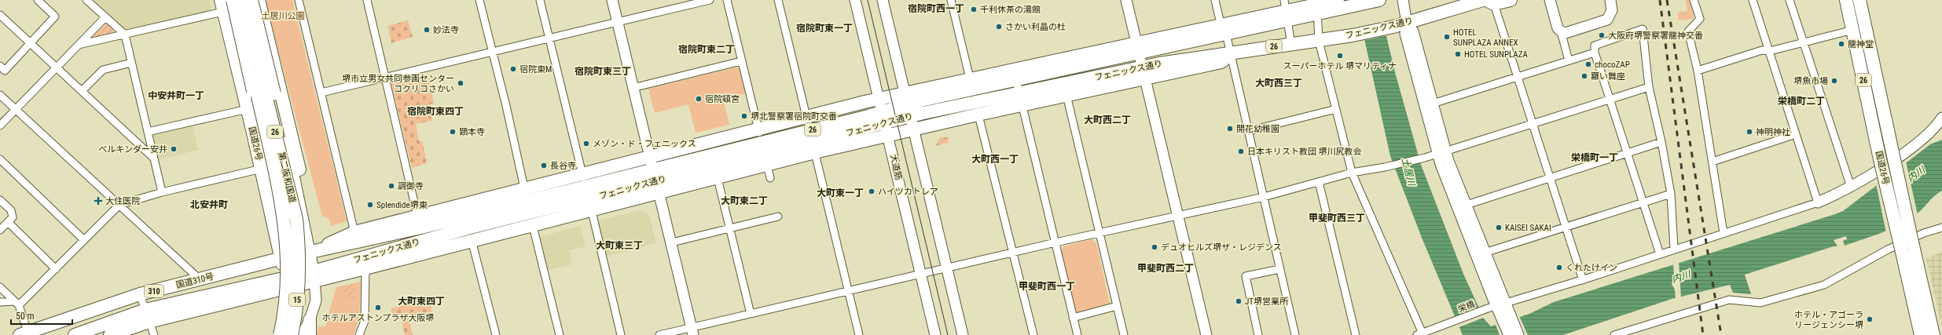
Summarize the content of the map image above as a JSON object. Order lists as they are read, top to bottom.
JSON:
{
  "streets": {
    "highway": [
      "フェニックス通り",
      "26",
      "国道26号",
      "第二阪和国道",
      "国道310号",
      "310",
      "15"
    ],
    "street": ["大道筋", "栄橋"]
  },
  "crossings": [
    ["フェニックス通り", "26"],
    ["フェニックス通り", "国道26号"],
    ["フェニックス通り", "大道筋"],
    ["フェニックス通り", "第二阪和国道"],
    ["フェニックス通り", "国道310号"],
    ["フェニックス通り", "15"],
    ["26", "大道筋"],
    ["26", "第二阪和国道"],
    ["国道26号", "第二阪和国道"],
    ["国道26号", "国道310号"],
    ["国道26号", "15"],
    ["第二阪和国道", "国道310号"],
    ["第二阪和国道", "15"],
    ["国道310号", "15"]
  ],
  "districts": [
    "宿院町西一丁",
    "宿院町東一丁",
    "宿院町東二丁",
    "宿院町東三丁",
    "大町西三丁",
    "中安井町一丁",
    "栄橋町二丁",
    "宿院町東四丁",
    "大町西二丁",
    "栄橋町一丁",
    "大町西一丁",
    "大町東一丁",
    "大町東二丁",
    "北安井町",
    "甲斐町西三丁",
    "大町東三丁",
    "甲斐町西二丁",
    "甲斐町西一丁",
    "大町東四丁"
  ],
  "water": ["土居川", "内川"],
  "parks": ["土居川公園"],
  "places": {
    "other": [
      "千利休茶の湯館",
      "さかい利晶の杜",
      "妙法寺",
      "大阪府堺警察署龍神交番",
      "HOTEL SUNPLAZA ANNEX",
      "龍神堂",
      "HOTEL SUNPLAZA",
      "スーパーホテル 堺マリティナ",
      "chocoZAP",
      "宿院東M",
      "羅い舞座",
      "堺魚市場",
      "堺市立男女共同参画センター コクリコさかい",
      "宿院頓宮",
      "堺北警察署宿院町交番",
      "開花幼稚園",
      "顕本寺",
      "神明神社",
      "メゾン・ド・フェニックス",
      "ベルキンダー安井",
      "日本キリスト教団 堺川尻教会",
      "長谷寺",
      "調御寺",
      "ハイツカトレア",
      "Splendide堺東",
      "KAISEI SAKAI",
      "デュオヒルズ堺ザ・レジデンス",
      "くれたけイン",
      "JT堺営業所",
      "ホテルアストンプラザ大阪堺",
      "ホテル・アゴーラ リージェンシー堺"
    ],
    "health": ["大住医院"]
  },
  "scale_bar": "50 m"
}
